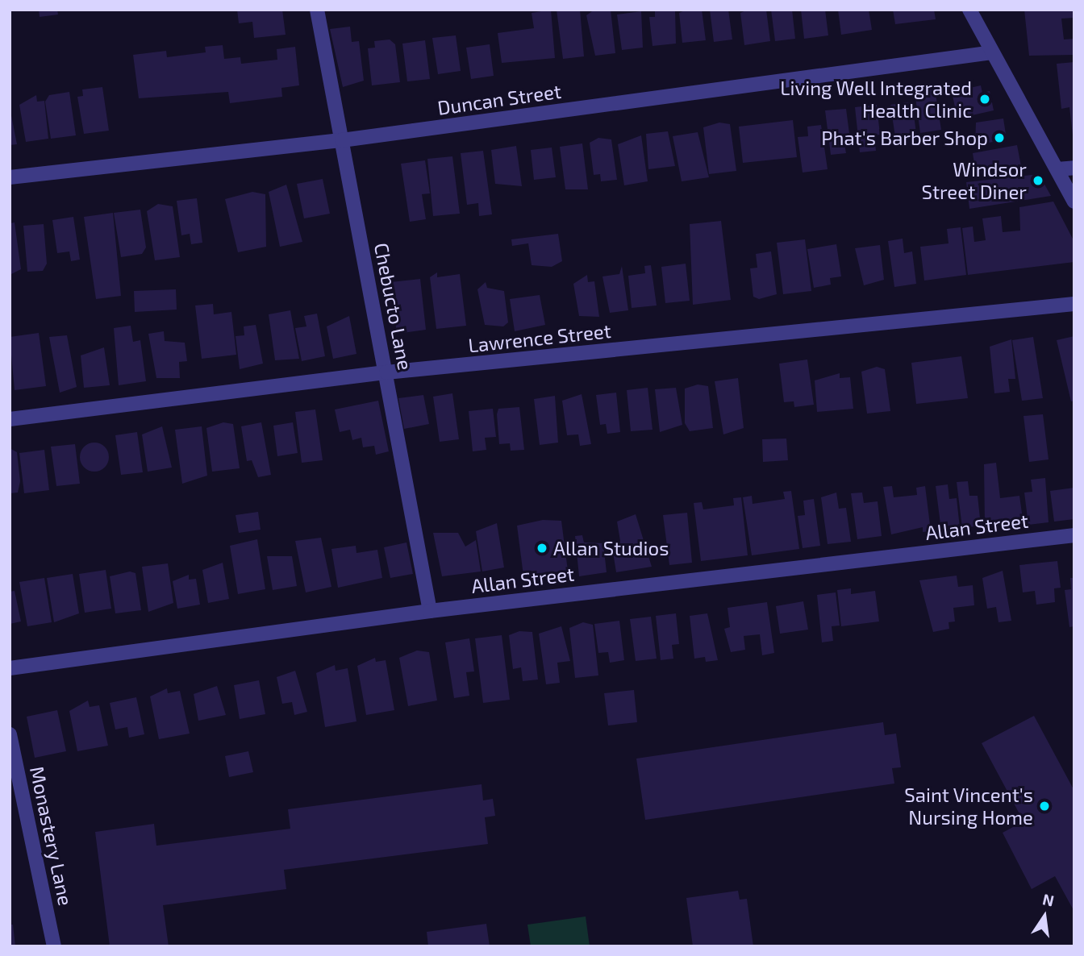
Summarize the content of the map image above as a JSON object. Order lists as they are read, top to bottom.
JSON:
{
  "streets": {
    "street": [
      "Duncan Street",
      "Chebucto Lane",
      "Lawrence Street",
      "Allan Street",
      "Monastery Lane"
    ]
  },
  "crossings": [
    ["Duncan Street", "Chebucto Lane"],
    ["Chebucto Lane", "Lawrence Street"],
    ["Chebucto Lane", "Allan Street"]
  ],
  "places": [
    "Living Well Integrated Health Clinic",
    "Phat's Barber Shop",
    "Windsor Street Diner",
    "Allan Studios",
    "Saint Vincent's Nursing Home"
  ],
  "north": "top"
}
